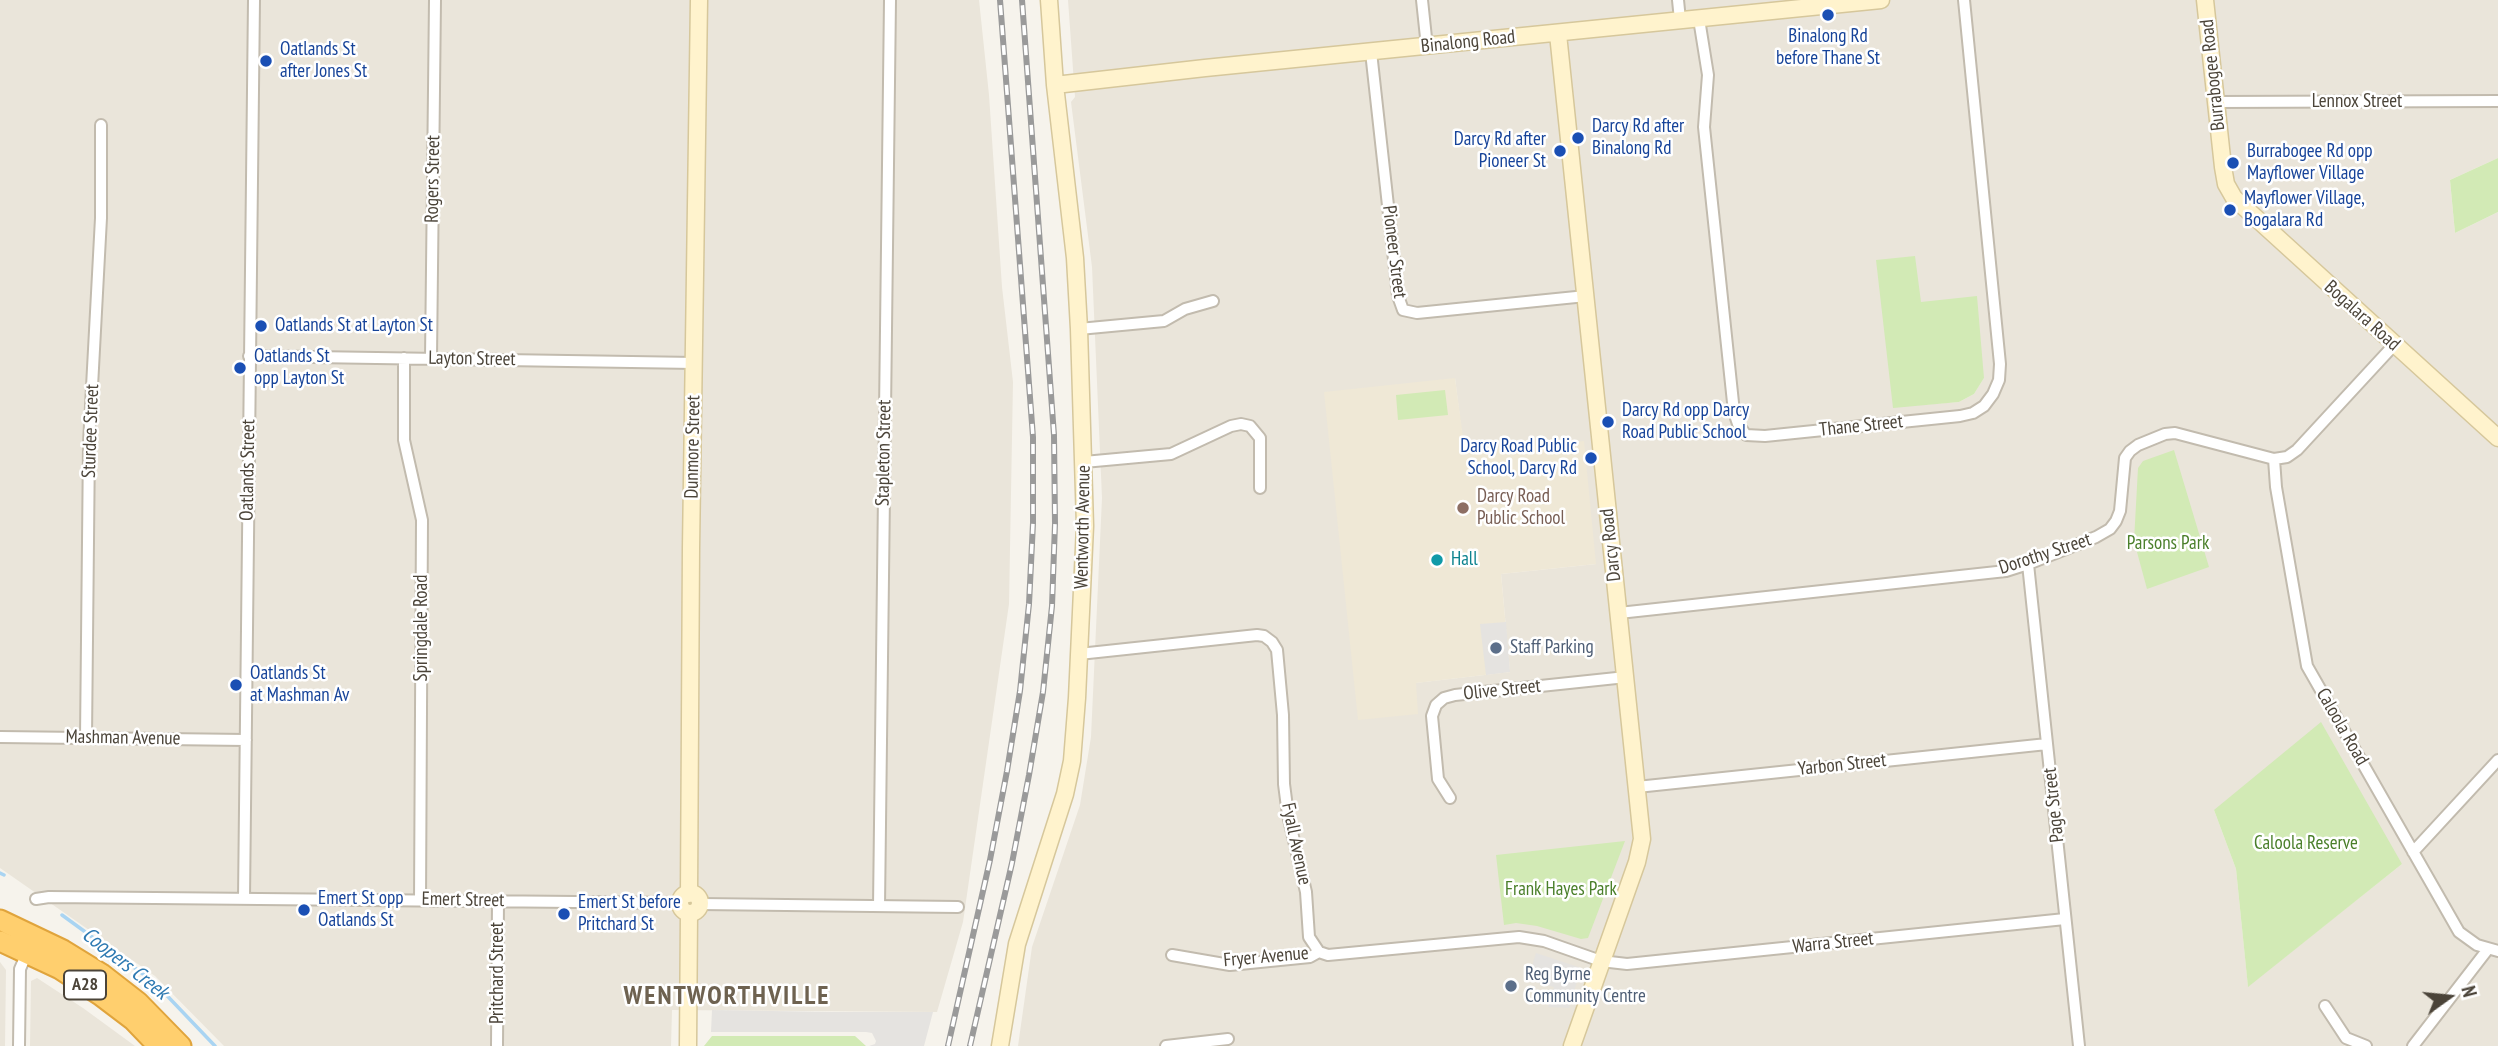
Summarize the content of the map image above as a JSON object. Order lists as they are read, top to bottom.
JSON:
{
  "streets": {
    "highway": ["A28"],
    "street": [
      "Binalong Road",
      "Burrabogee Road",
      "Lennox Street",
      "Rogers Street",
      "Pioneer Street",
      "Bogalara Road",
      "Layton Street",
      "Thane Street",
      "Sturdee Street",
      "Dunmore Street",
      "Stapleton Street",
      "Oatlands Street",
      "Wentworth Avenue",
      "Darcy Road",
      "Dorothy Street",
      "Springdale Road",
      "Olive Street",
      "Caloola Road",
      "Mashman Avenue",
      "Yarbon Street",
      "Page Street",
      "Fyall Avenue",
      "Emert Street",
      "Warra Street",
      "Fryer Avenue",
      "Pritchard Street"
    ]
  },
  "crossings": [
    ["Binalong Road", "Pioneer Street"],
    ["Binalong Road", "Thane Street"],
    ["Binalong Road", "Wentworth Avenue"],
    ["Binalong Road", "Darcy Road"],
    ["Burrabogee Road", "Lennox Street"],
    ["Burrabogee Road", "Bogalara Road"],
    ["Rogers Street", "Layton Street"],
    ["Pioneer Street", "Darcy Road"],
    ["Layton Street", "Dunmore Street"],
    ["Layton Street", "Oatlands Street"],
    ["Layton Street", "Springdale Road"],
    ["Sturdee Street", "Mashman Avenue"],
    ["Dunmore Street", "Emert Street"],
    ["Stapleton Street", "Emert Street"],
    ["Oatlands Street", "Mashman Avenue"],
    ["Oatlands Street", "Emert Street"],
    ["Wentworth Avenue", "Fyall Avenue"],
    ["Darcy Road", "Dorothy Street"],
    ["Darcy Road", "Olive Street"],
    ["Darcy Road", "Yarbon Street"],
    ["Darcy Road", "Warra Street"],
    ["Dorothy Street", "Caloola Road"],
    ["Dorothy Street", "Page Street"],
    ["Springdale Road", "Emert Street"],
    ["Yarbon Street", "Page Street"],
    ["Page Street", "Warra Street"],
    ["Fyall Avenue", "Fryer Avenue"],
    ["Emert Street", "Pritchard Street"]
  ],
  "districts": ["WENTWORTHVILLE"],
  "water": ["Coopers Creek"],
  "parks": ["Parsons Park", "Caloola Reserve", "Frank Hayes Park"],
  "places": [
    "Binalong Rd before Thane St",
    "Oatlands St after Jones St",
    "Darcy Rd after Binalong Rd",
    "Darcy Rd after Pioneer St",
    "Burrabogee Rd opp Mayflower Village",
    "Mayflower Village, Bogalara Rd",
    "Oatlands St at Layton St",
    "Oatlands St opp Layton St",
    "Darcy Rd opp Darcy Road Public School",
    "Darcy Road Public School, Darcy Rd",
    "Darcy Road Public School",
    "Hall",
    "Staff Parking",
    "Oatlands St at Mashman Av",
    "Emert St opp Oatlands St",
    "Emert St before Pritchard St",
    "Reg Byrne Community Centre"
  ],
  "north": "right"
}
